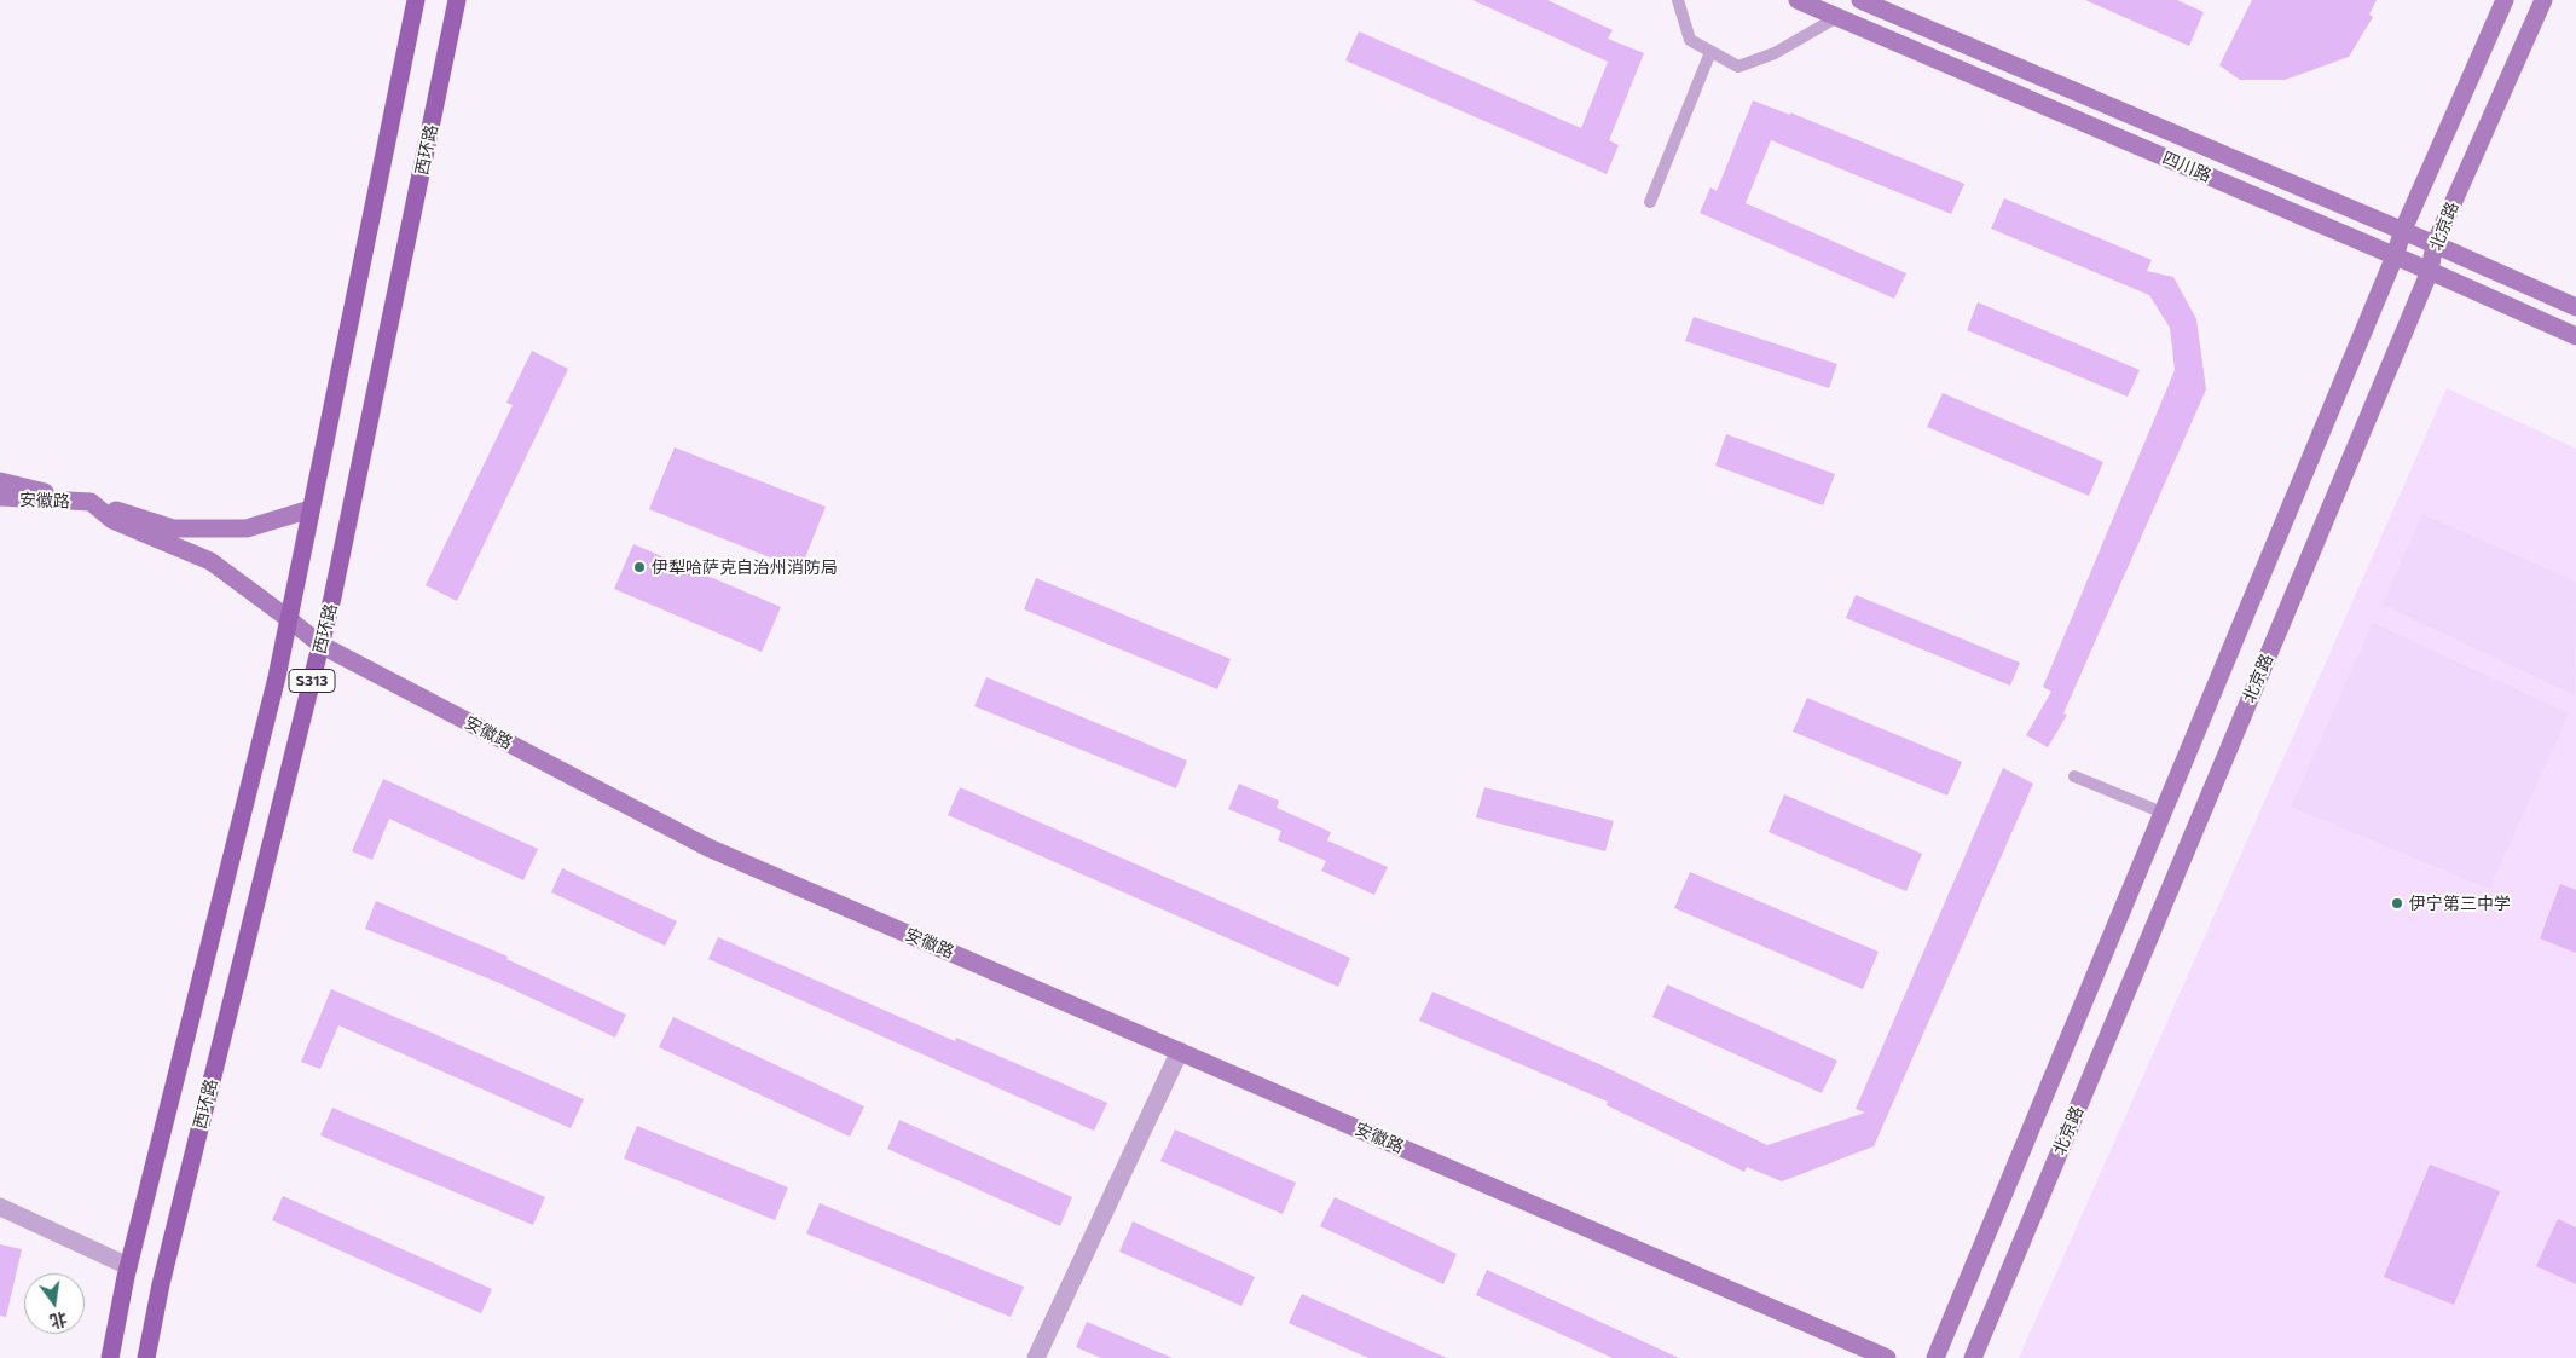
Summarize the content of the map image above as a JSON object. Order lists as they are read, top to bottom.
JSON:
{
  "streets": {
    "main road": ["西环路", "S313"],
    "street": ["四川路", "北京路", "安徽路"]
  },
  "crossings": [
    ["西环路", "安徽路"],
    ["四川路", "北京路"],
    ["安徽路", "S313"]
  ],
  "places": ["伊犁哈萨克自治州消防局", "伊宁第三中学"],
  "north": "bottom"
}
